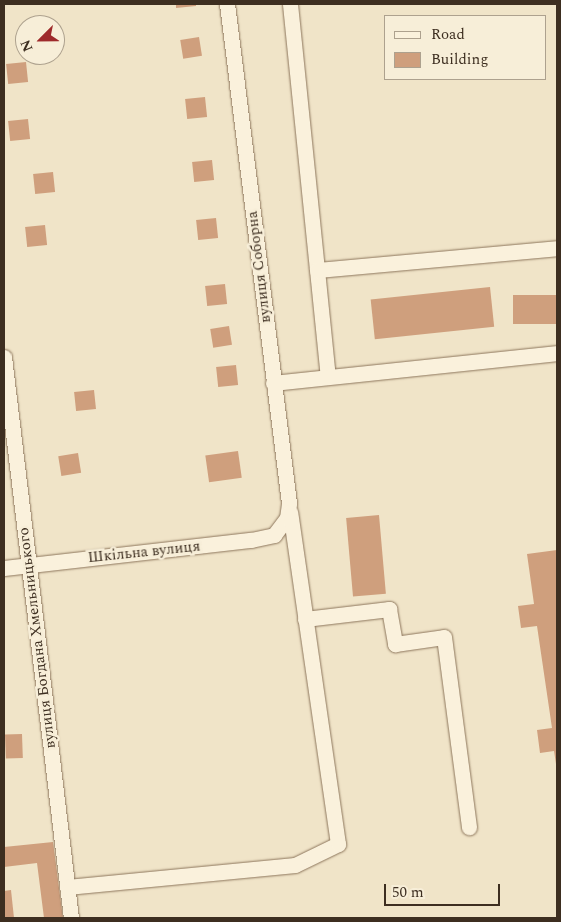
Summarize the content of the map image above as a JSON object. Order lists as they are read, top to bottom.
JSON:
{
  "streets": {
    "street": ["вулиця Соборна", "Шкільна вулиця", "вулиця Богдана Хмельницького"]
  },
  "crossings": [
    ["вулиця Соборна", "Шкільна вулиця"],
    ["Шкільна вулиця", "вулиця Богдана Хмельницького"]
  ],
  "legend": ["Road", "Building"],
  "scale_bar": "50 m",
  "north": "bottom left"
}
